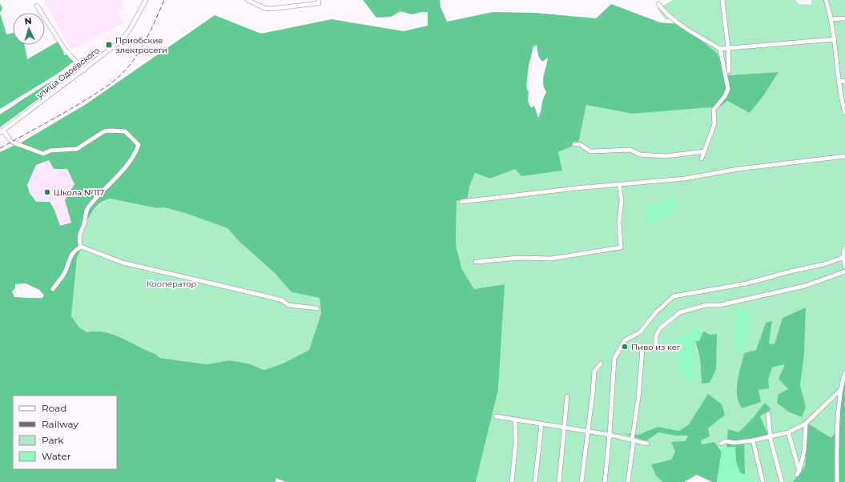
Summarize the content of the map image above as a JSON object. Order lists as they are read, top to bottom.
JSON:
{
  "streets": {
    "street": ["улица Одоевского"]
  },
  "parks": ["Кооператор"],
  "places": {
    "transit": ["Приобские электросети"],
    "other": ["Школа №117", "Пиво из кег"]
  },
  "legend": [
    "Road",
    "Railway",
    "Park",
    "Water"
  ],
  "north": "top"
}
